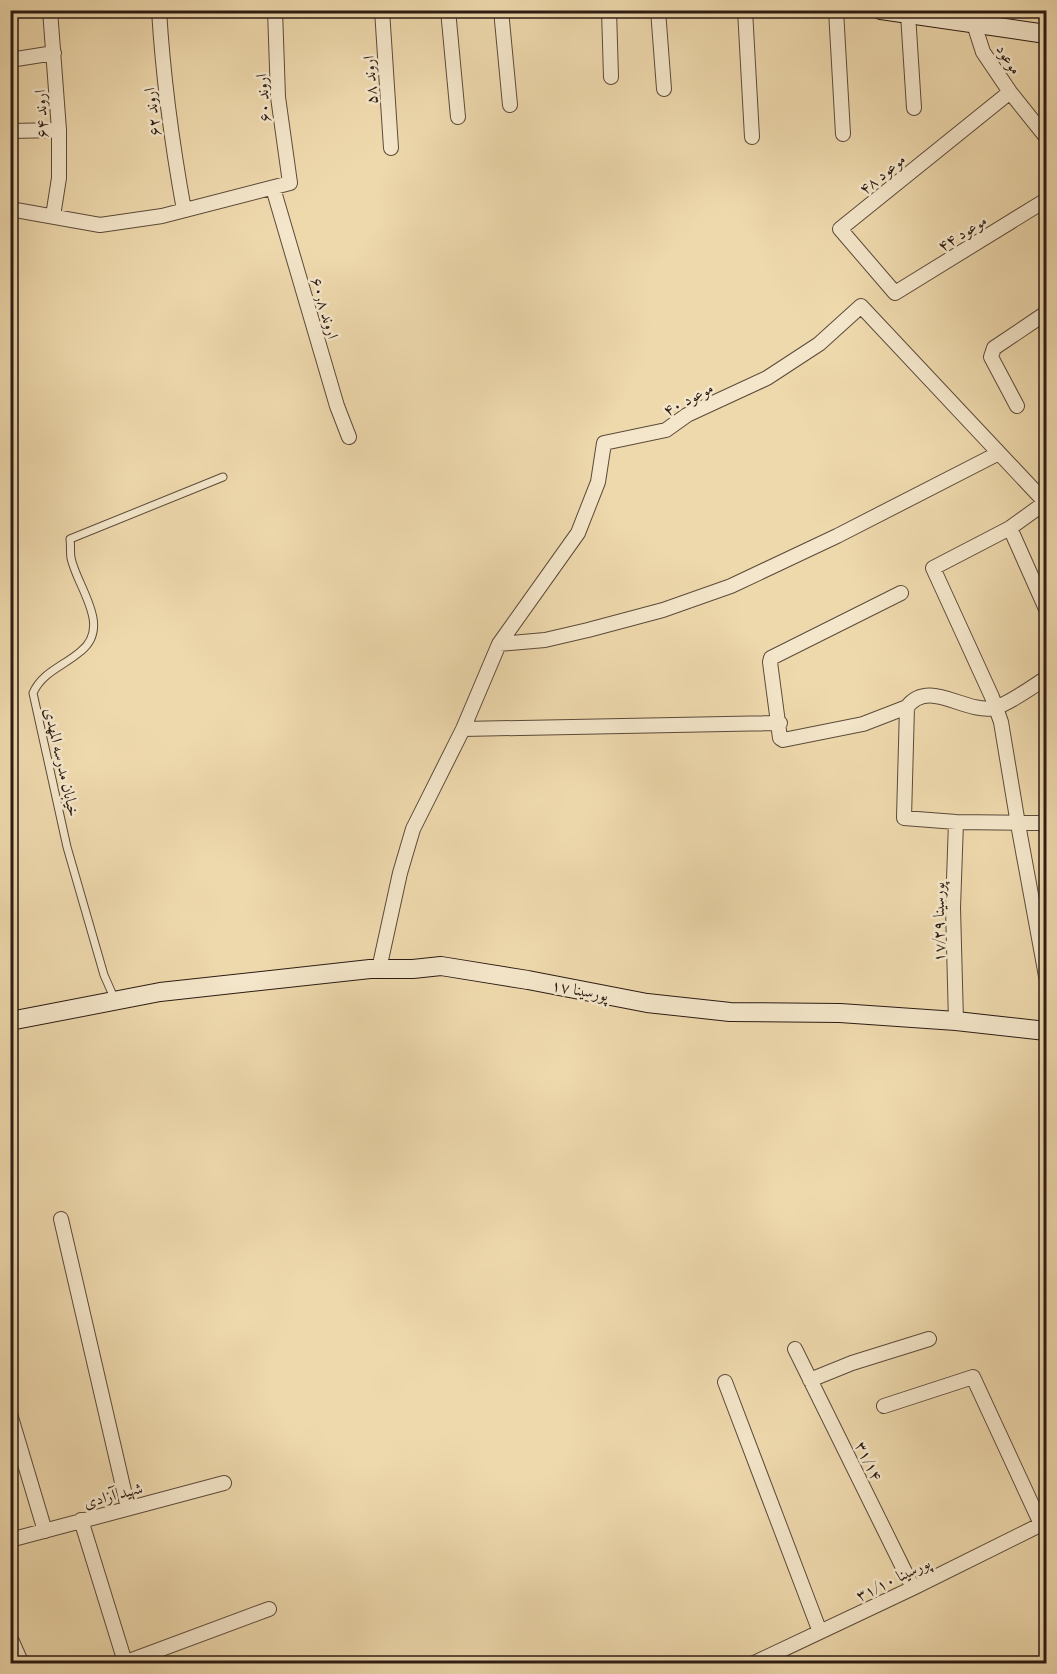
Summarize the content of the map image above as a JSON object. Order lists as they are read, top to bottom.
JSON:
{
  "streets": {
    "street": [
      "موعود",
      "اروند ۵۸",
      "اروند ۶۰",
      "اروند ۶۲",
      "اروند ۶۴",
      "موعود ۴۸",
      "موعود ۴۴",
      "اروند ۶۰٫۸",
      "موعود ۴۰",
      "پورسینا ۱۷/۲۹",
      "پورسینا ۱۷",
      "۳۱/۱۴",
      "شهید آزادی",
      "پورسینا ۳۱/۱۰"
    ],
    "lane": ["خیابان مدرسه المهدی"]
  },
  "crossings": [
    ["موعود", "موعود ۴۸"],
    ["اروند ۶۰", "اروند ۶۰٫۸"],
    ["موعود ۴۸", "موعود ۴۴"],
    ["خیابان مدرسه المهدی", "پورسینا ۱۷"],
    ["پورسینا ۱۷/۲۹", "پورسینا ۱۷"],
    ["۳۱/۱۴", "پورسینا ۳۱/۱۰"]
  ]
}
